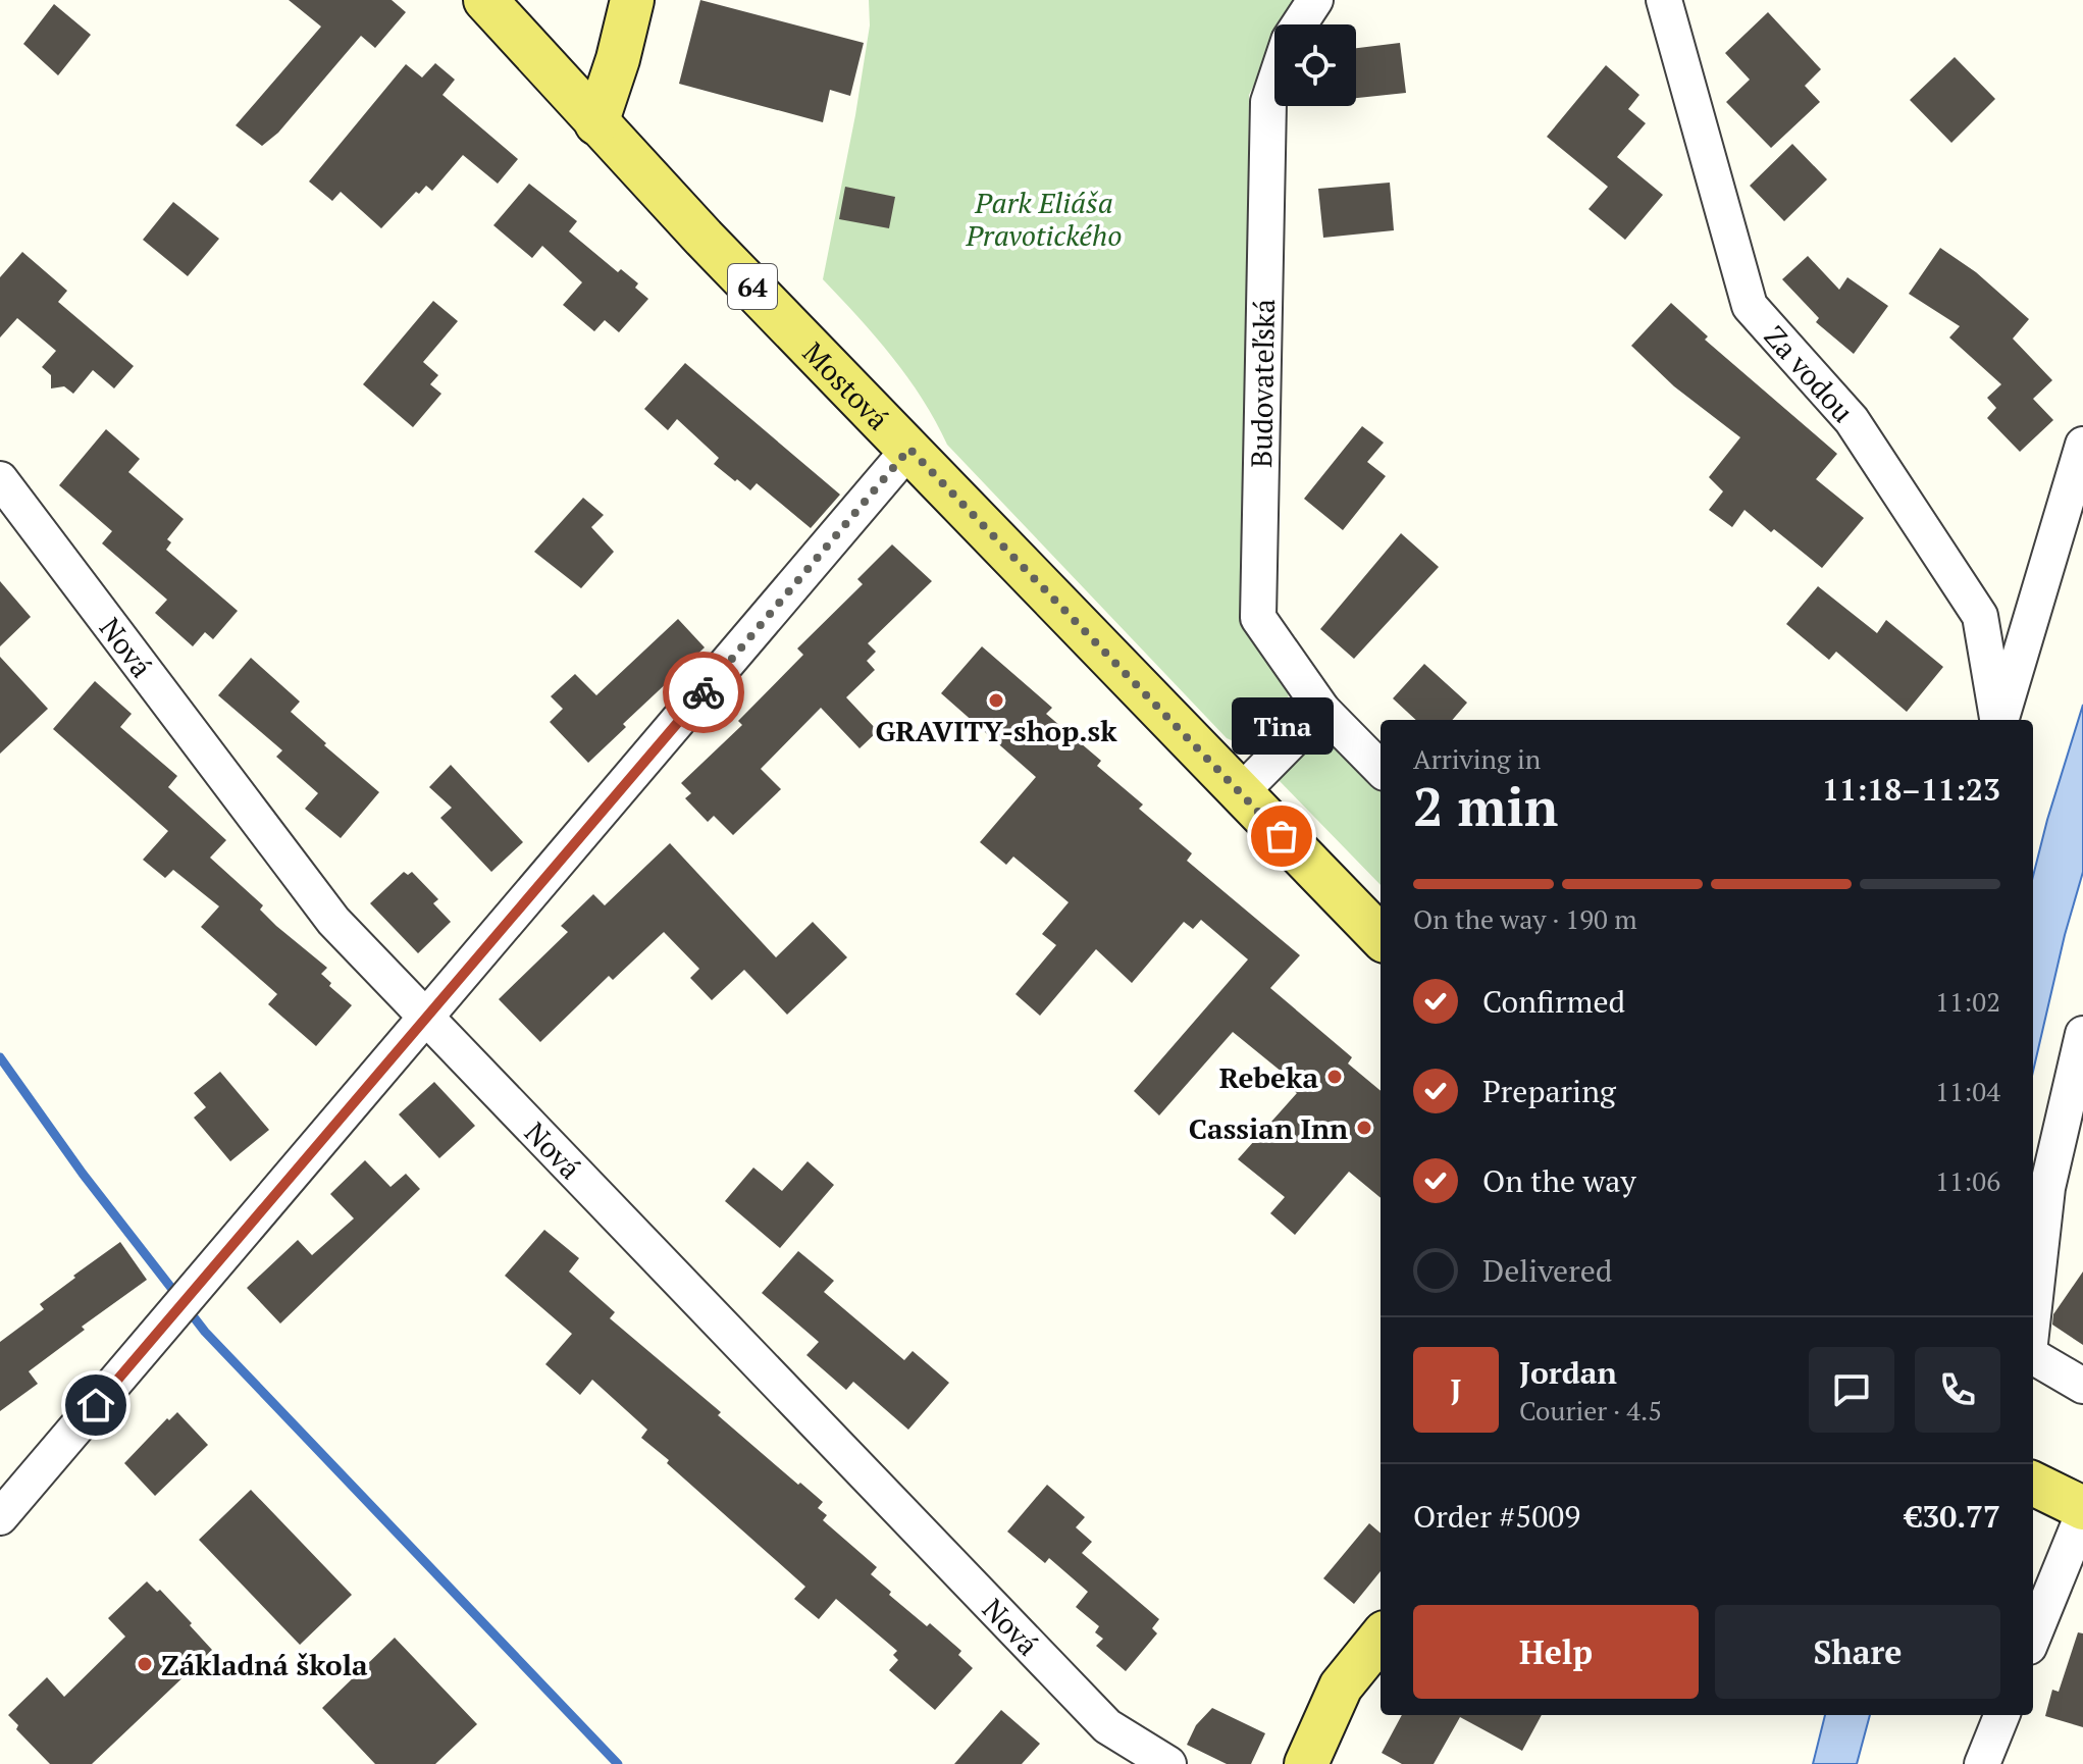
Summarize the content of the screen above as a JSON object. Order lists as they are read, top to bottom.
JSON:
{
  "streets": {
    "main road": ["64", "Mostová"],
    "street": ["Za vodou", "Budovateľská", "Nová"]
  },
  "parks": ["Park Eliáša Pravotického"],
  "places": [
    "GRAVITY-shop.sk",
    "Tina",
    "Rebeka",
    "Cassian Inn",
    "Základná škola"
  ],
  "page": {
    "bubble": "Tina",
    "heading": ["2 min", "Arriving in", "11:18–11:23"],
    "panel": [
      "Jordan",
      "Courier · 4.5",
      "Order #5009",
      "€30.77"
    ],
    "bar": "On the way · 190 m",
    "list": [
      ["Confirmed", "11:02"],
      ["Preparing", "11:04"],
      ["On the way", "11:06"],
      "Delivered"
    ],
    "round": "J",
    "buttons": ["Help", "Share"]
  }
}
